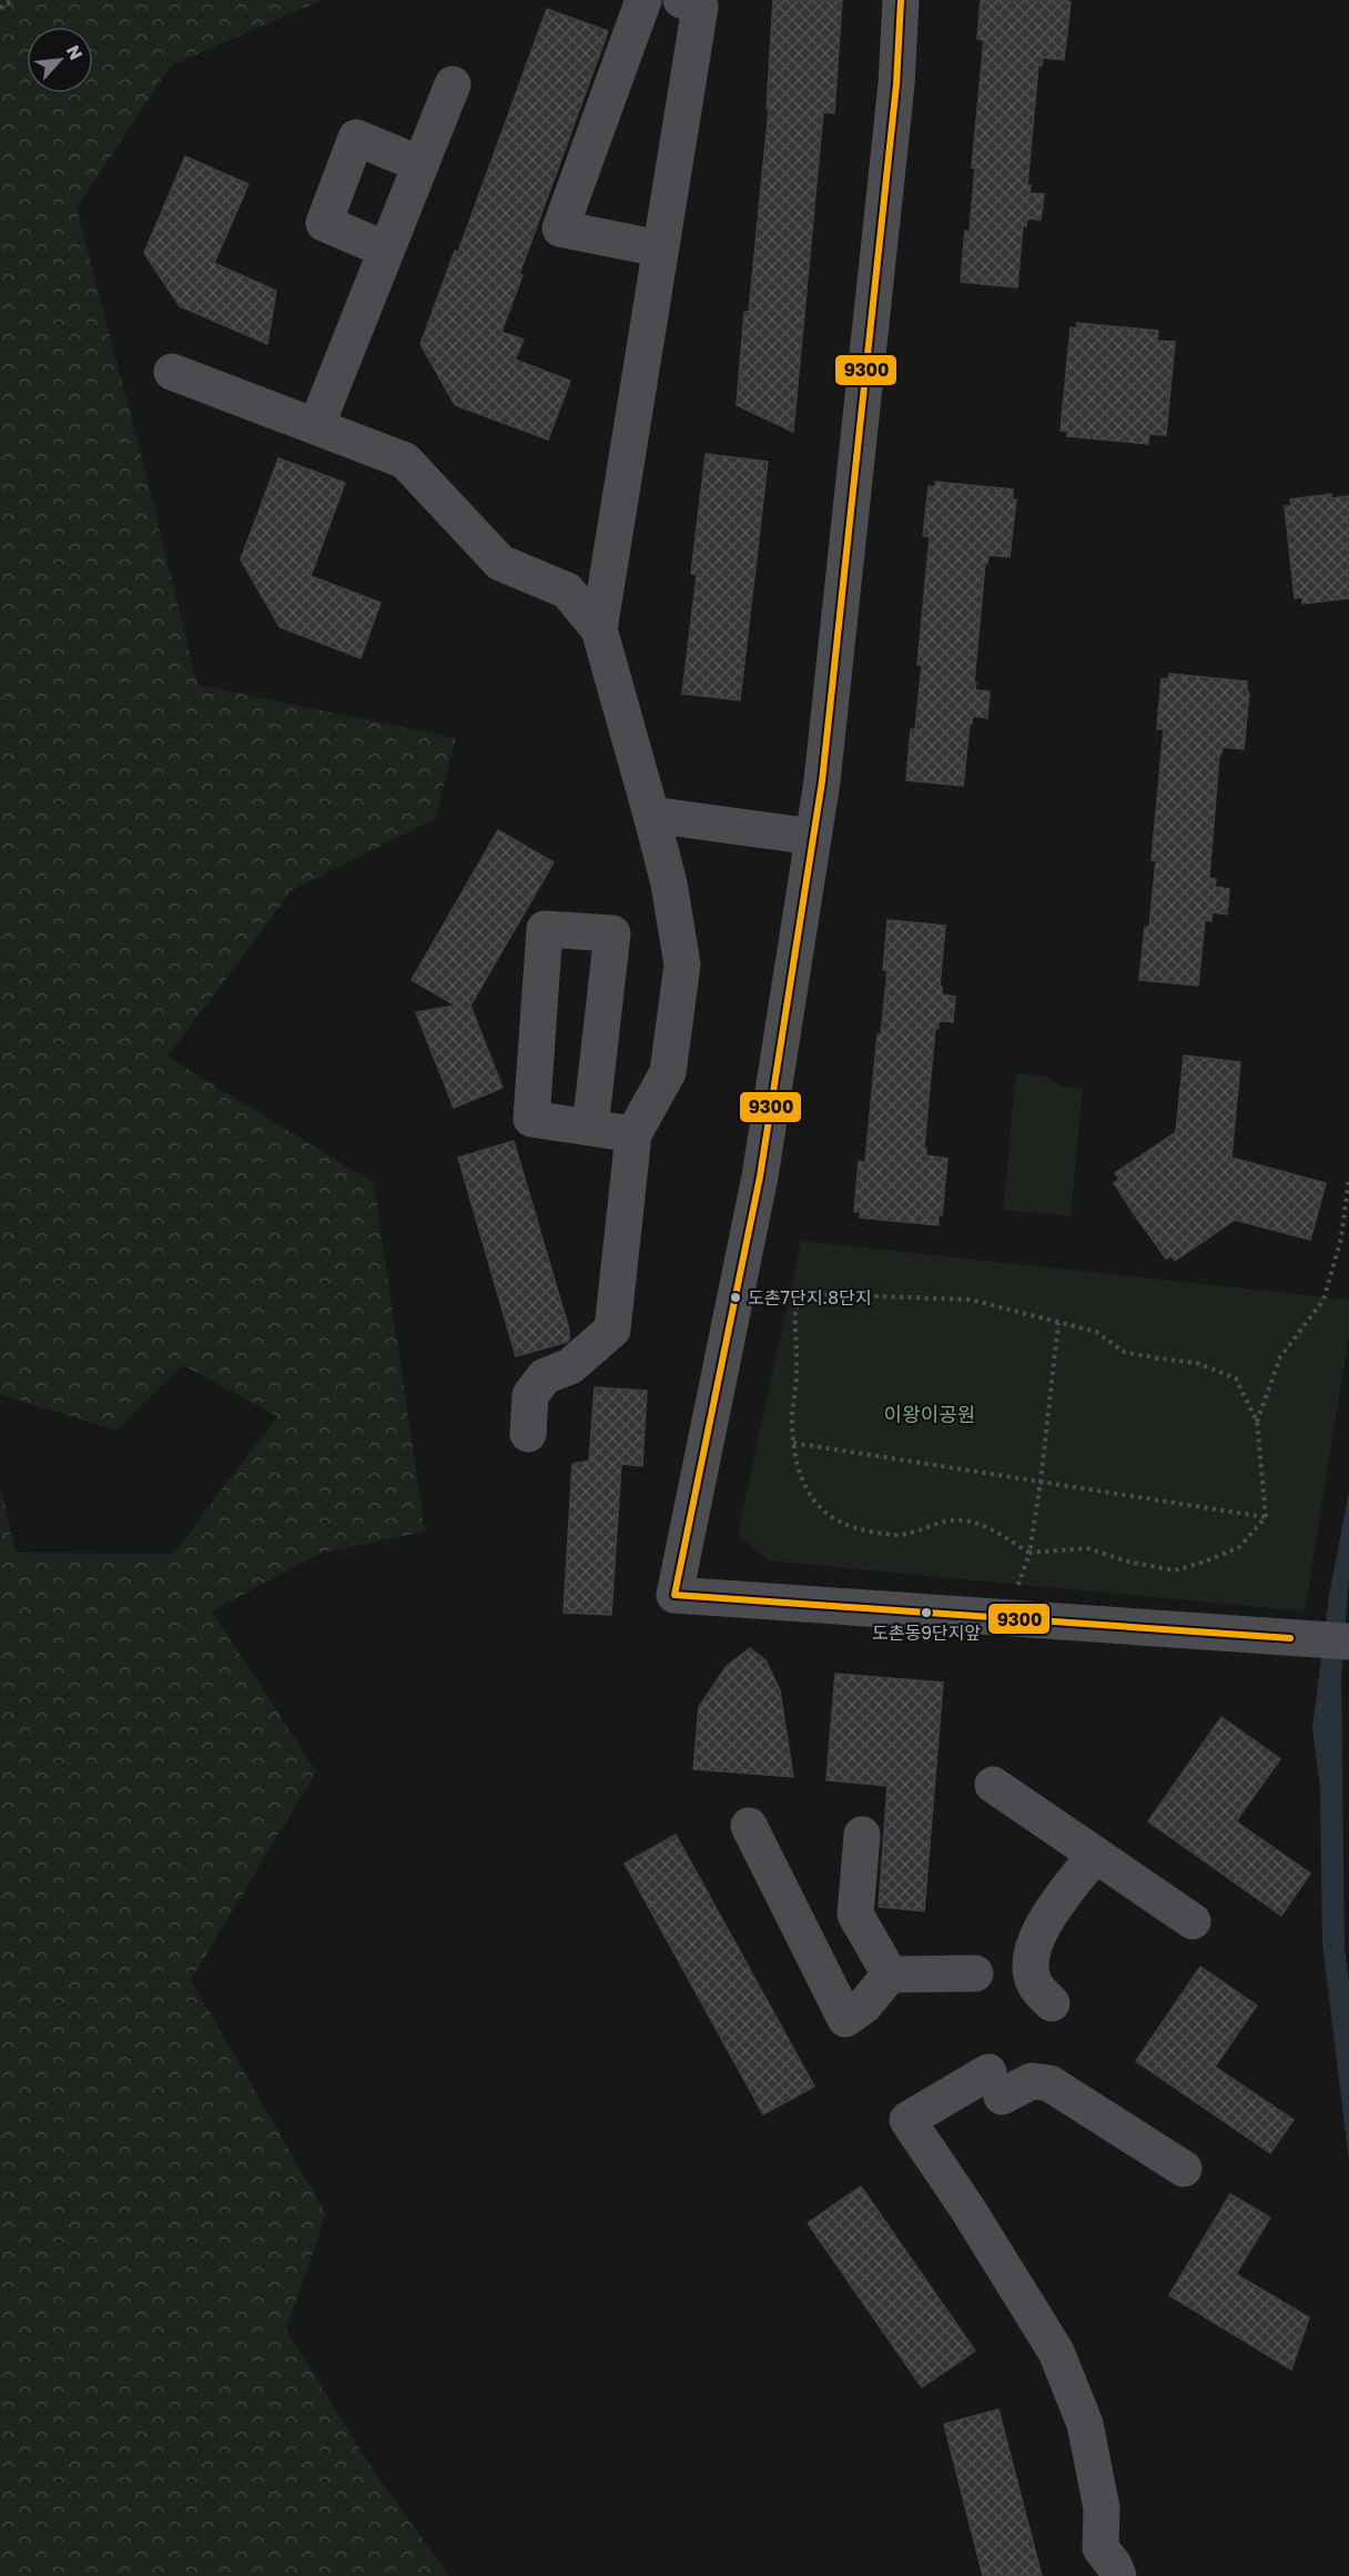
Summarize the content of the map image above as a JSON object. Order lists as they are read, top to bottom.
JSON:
{
  "parks": ["이왕이공원"],
  "places": ["도촌7단지.8단지", "도촌동9단지앞"],
  "lines": ["transit line 9300"],
  "north": "top right"
}
